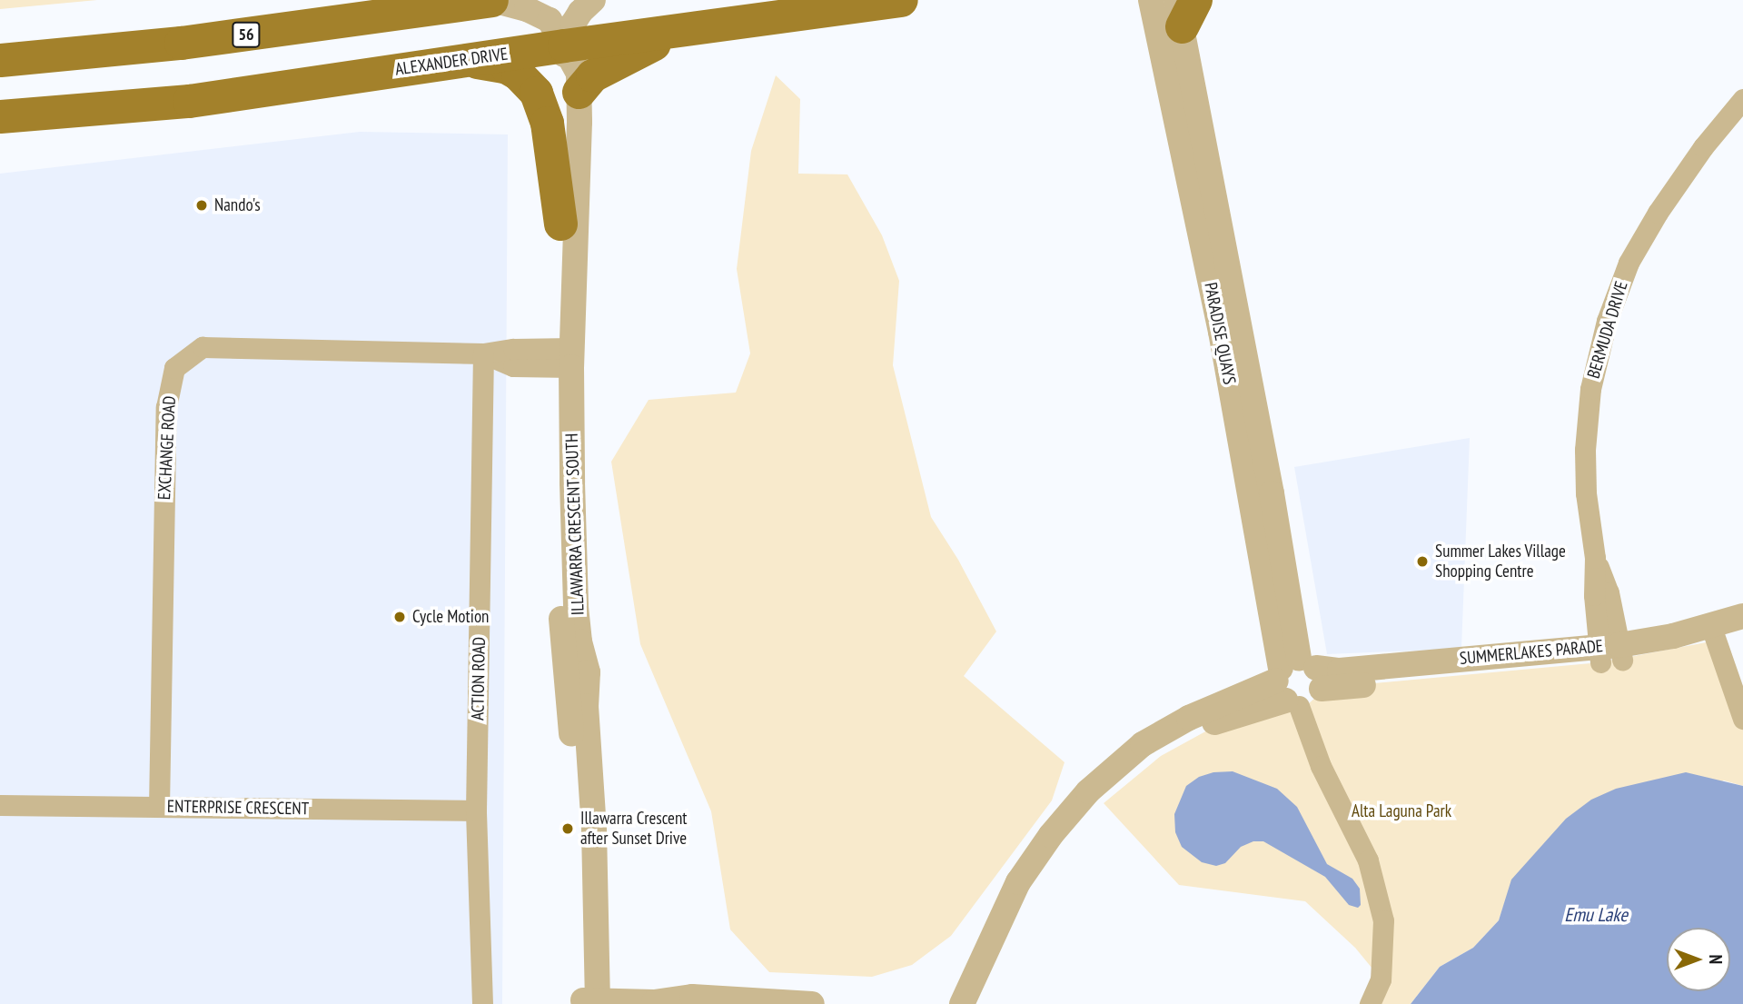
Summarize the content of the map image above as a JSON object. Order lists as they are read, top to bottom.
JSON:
{
  "streets": {
    "main road": ["56", "ALEXANDER DRIVE"],
    "street": [
      "BERMUDA DRIVE",
      "PARADISE QUAYS",
      "EXCHANGE ROAD",
      "ILLAWARRA CRESCENT SOUTH",
      "SUMMERLAKES PARADE",
      "ACTION ROAD",
      "ENTERPRISE CRESCENT"
    ]
  },
  "crossings": [
    ["56", "ILLAWARRA CRESCENT SOUTH"],
    ["ALEXANDER DRIVE", "ILLAWARRA CRESCENT SOUTH"],
    ["BERMUDA DRIVE", "SUMMERLAKES PARADE"],
    ["PARADISE QUAYS", "SUMMERLAKES PARADE"],
    ["EXCHANGE ROAD", "ILLAWARRA CRESCENT SOUTH"],
    ["EXCHANGE ROAD", "ACTION ROAD"],
    ["EXCHANGE ROAD", "ENTERPRISE CRESCENT"],
    ["ACTION ROAD", "ENTERPRISE CRESCENT"]
  ],
  "water": ["Emu Lake"],
  "parks": ["Alta Laguna Park"],
  "places": [
    "Nando's",
    "Summer Lakes Village Shopping Centre",
    "Cycle Motion",
    "Illawarra Crescent after Sunset Drive"
  ],
  "north": "right"
}
